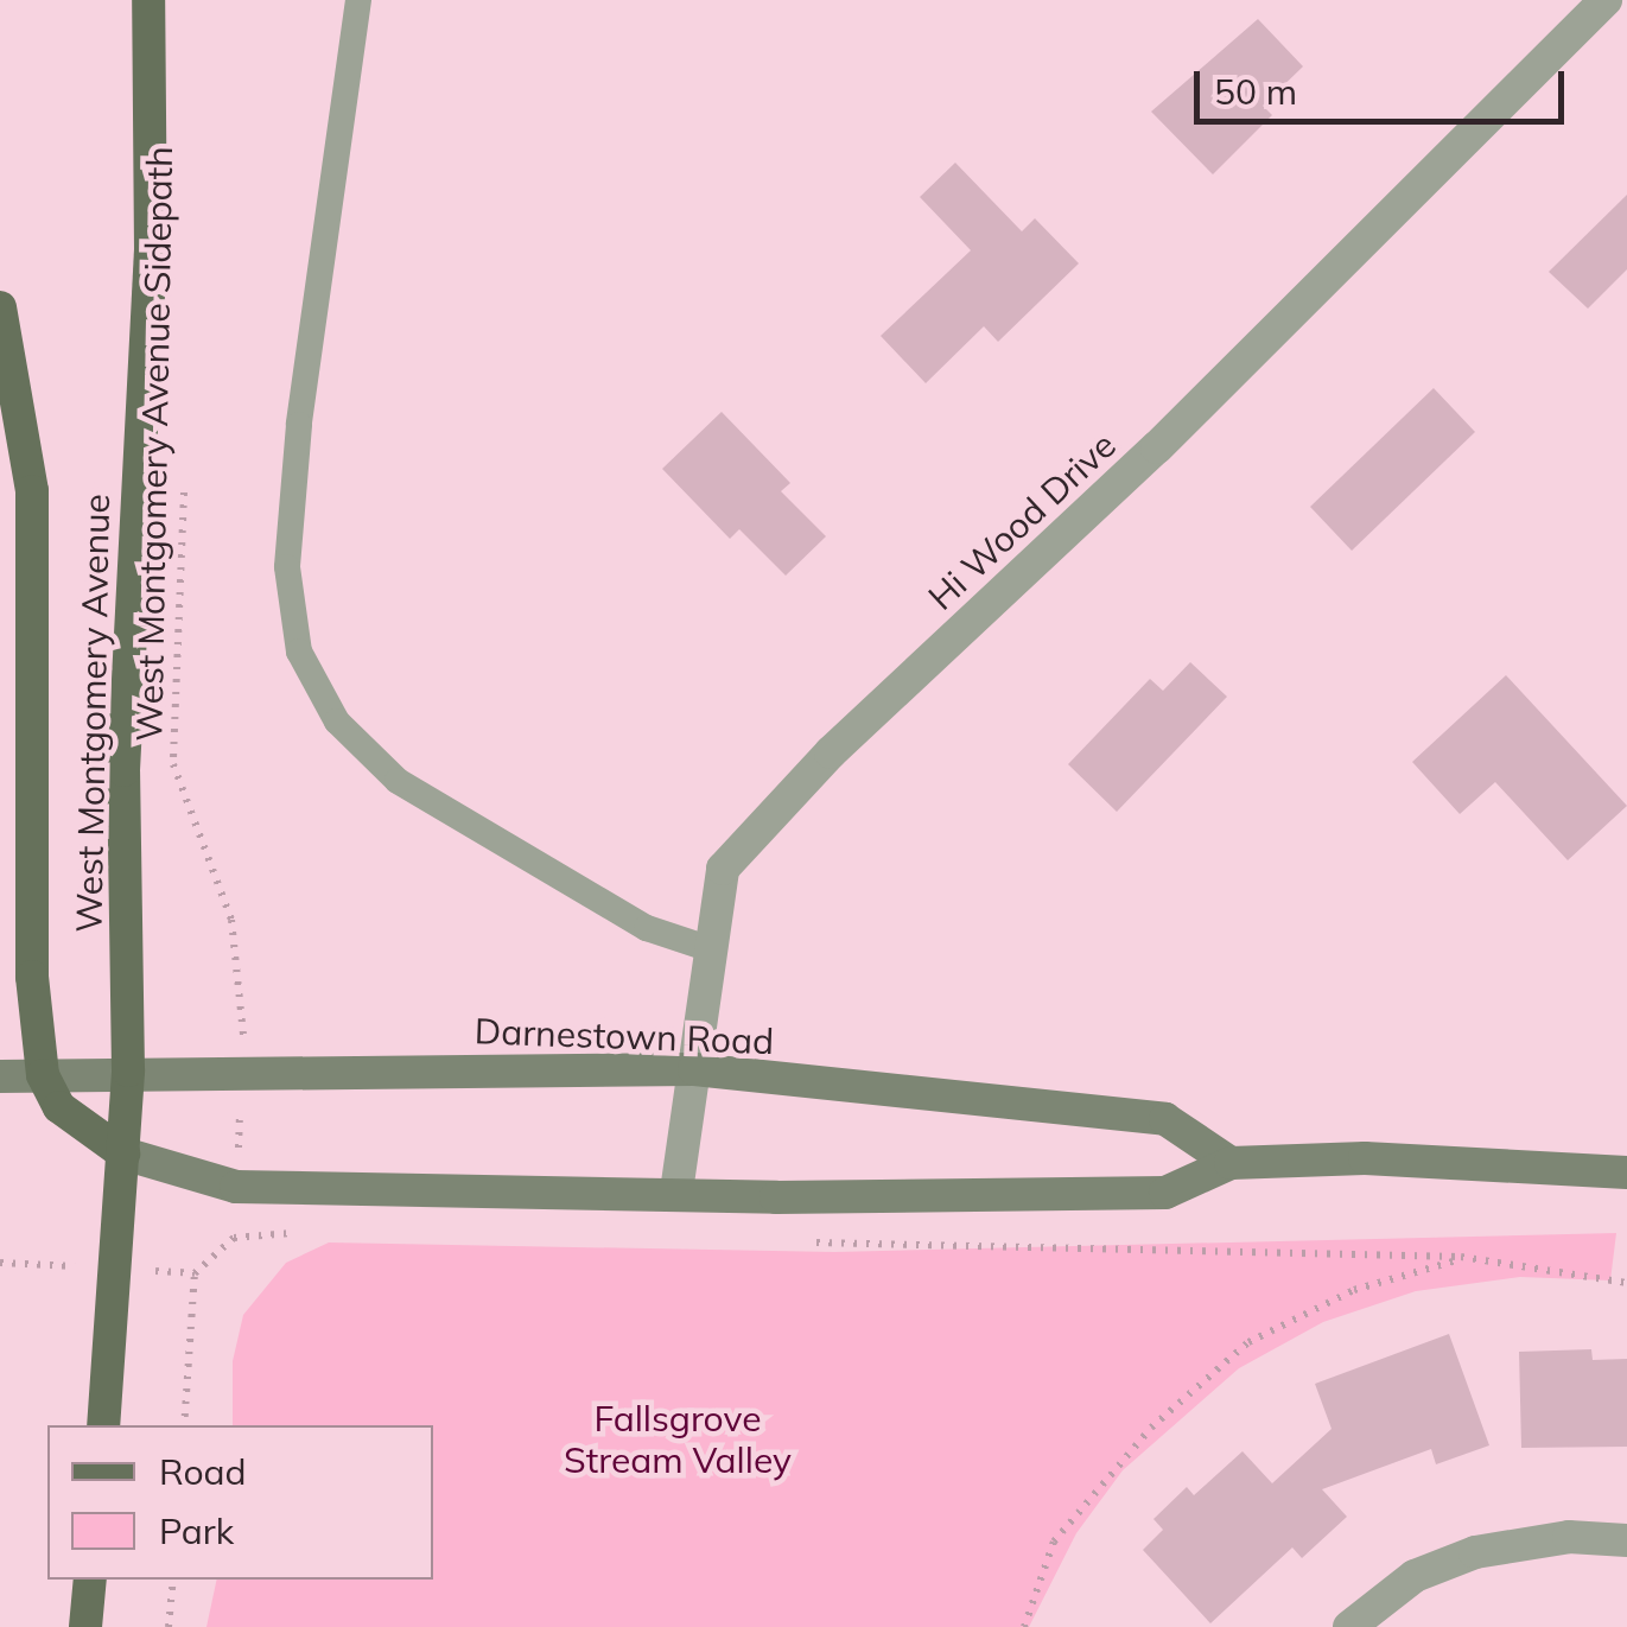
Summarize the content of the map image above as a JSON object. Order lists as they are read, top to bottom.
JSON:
{
  "streets": {
    "main road": ["West Montgomery Avenue", "Darnestown Road"],
    "street": ["Hi Wood Drive"],
    "path": ["West Montgomery Avenue Sidepath"]
  },
  "crossings": [
    ["Hi Wood Drive", "Darnestown Road"],
    ["West Montgomery Avenue", "Darnestown Road"]
  ],
  "parks": ["Fallsgrove Stream Valley"],
  "legend": ["Road", "Park"],
  "scale_bar": "50 m"
}
